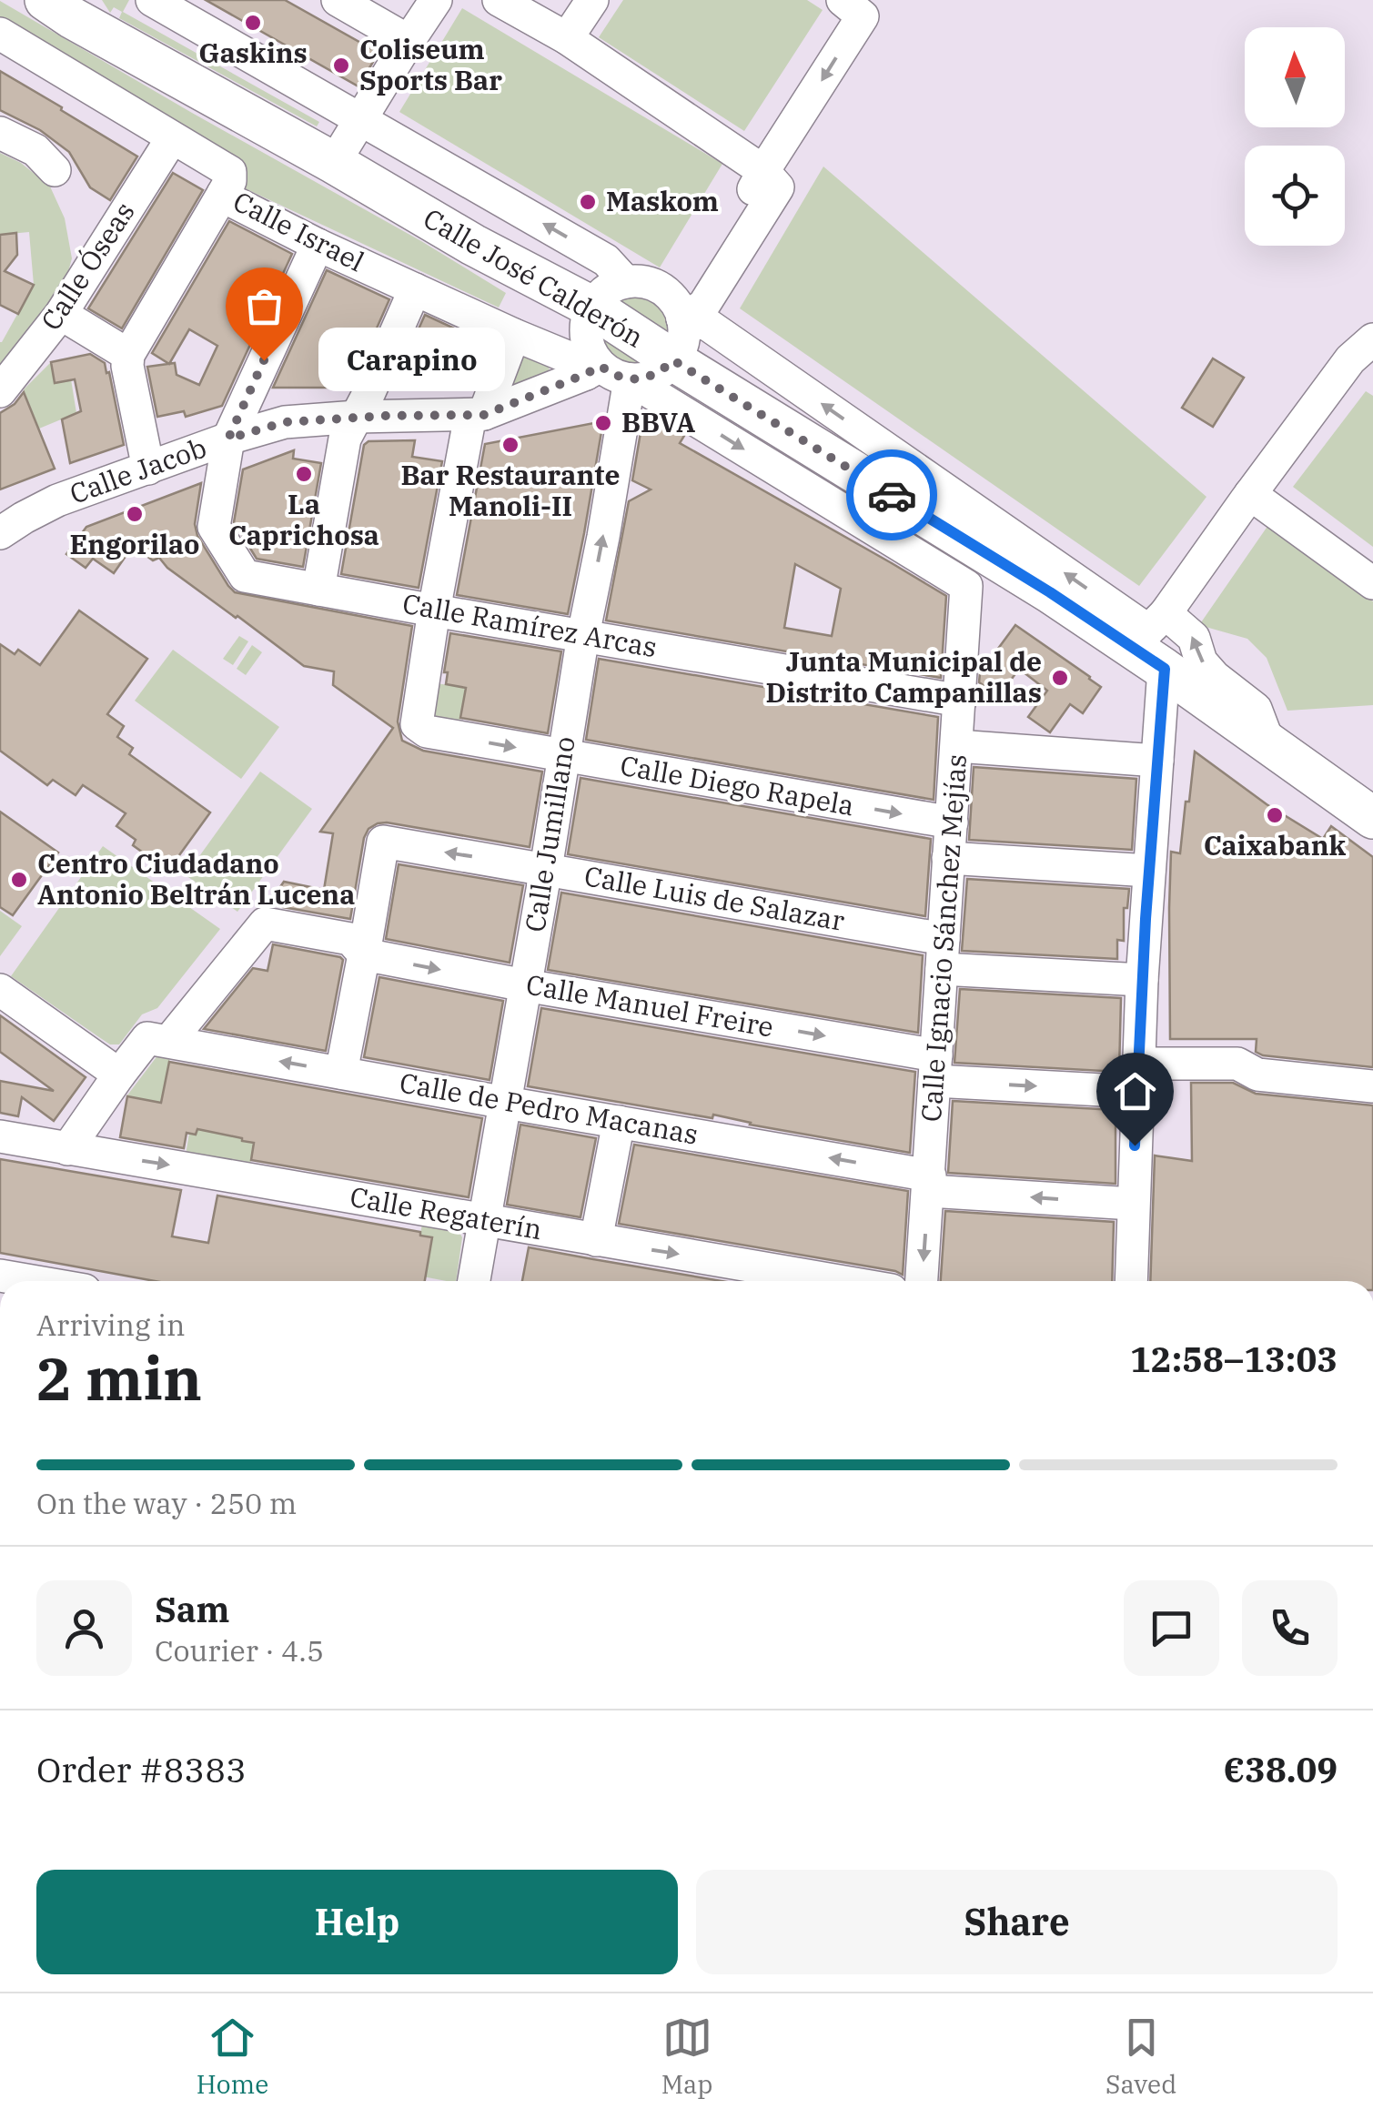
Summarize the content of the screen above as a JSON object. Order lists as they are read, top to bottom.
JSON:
{
  "streets": {
    "main road": ["Calle José Calderón"],
    "street": [
      "Calle Israel",
      "Calle Óseas",
      "Calle Jacob",
      "Calle Ramírez Arcas",
      "Calle Diego Rapela",
      "Calle Jumillano",
      "Calle Luis de Salazar",
      "Calle Ignacio Sánchez Mejías",
      "Calle Manuel Freire",
      "Calle de Pedro Macanas",
      "Calle Regaterín"
    ]
  },
  "crossings": [
    ["Calle Israel", "Calle Óseas"],
    ["Calle Israel", "Calle Jacob"],
    ["Calle Israel", "Calle Ramírez Arcas"],
    ["Calle Israel", "Calle Jumillano"],
    ["Calle Israel", "Calle Ignacio Sánchez Mejías"],
    ["Calle Jacob", "Calle Ramírez Arcas"],
    ["Calle Ramírez Arcas", "Calle Diego Rapela"],
    ["Calle Ramírez Arcas", "Calle Jumillano"],
    ["Calle Ramírez Arcas", "Calle Ignacio Sánchez Mejías"],
    ["Calle Diego Rapela", "Calle Jumillano"],
    ["Calle Diego Rapela", "Calle Ignacio Sánchez Mejías"],
    ["Calle Jumillano", "Calle Luis de Salazar"],
    ["Calle Jumillano", "Calle Ignacio Sánchez Mejías"],
    ["Calle Jumillano", "Calle Manuel Freire"],
    ["Calle Jumillano", "Calle de Pedro Macanas"],
    ["Calle Jumillano", "Calle Regaterín"],
    ["Calle Luis de Salazar", "Calle Ignacio Sánchez Mejías"],
    ["Calle Luis de Salazar", "Calle Manuel Freire"],
    ["Calle Ignacio Sánchez Mejías", "Calle Manuel Freire"],
    ["Calle Ignacio Sánchez Mejías", "Calle de Pedro Macanas"],
    ["Calle Manuel Freire", "Calle de Pedro Macanas"]
  ],
  "one_way": [
    "Calle Diego Rapela",
    "Calle Ignacio Sánchez Mejías",
    "Calle Manuel Freire",
    "Calle de Pedro Macanas",
    "Calle Regaterín"
  ],
  "places": [
    "Gaskins",
    "Coliseum Sports Bar",
    "Maskom",
    "Carapino",
    "BBVA",
    "Bar Restaurante Manoli-II",
    "La Caprichosa",
    "Engorilao",
    "Junta Municipal de Distrito Campanillas",
    "Caixabank",
    "Centro Ciudadano Antonio Beltrán Lucena"
  ],
  "north": "top",
  "page": {
    "bubble": "Carapino",
    "heading": ["2 min", "Arriving in", "12:58–13:03"],
    "panel": [
      "Sam",
      "Courier · 4.5",
      "Order #8383",
      "€38.09"
    ],
    "bar": "On the way · 250 m",
    "buttons": ["Help", "Share"],
    "tabs": ["Home", "Map", "Saved"]
  }
}
